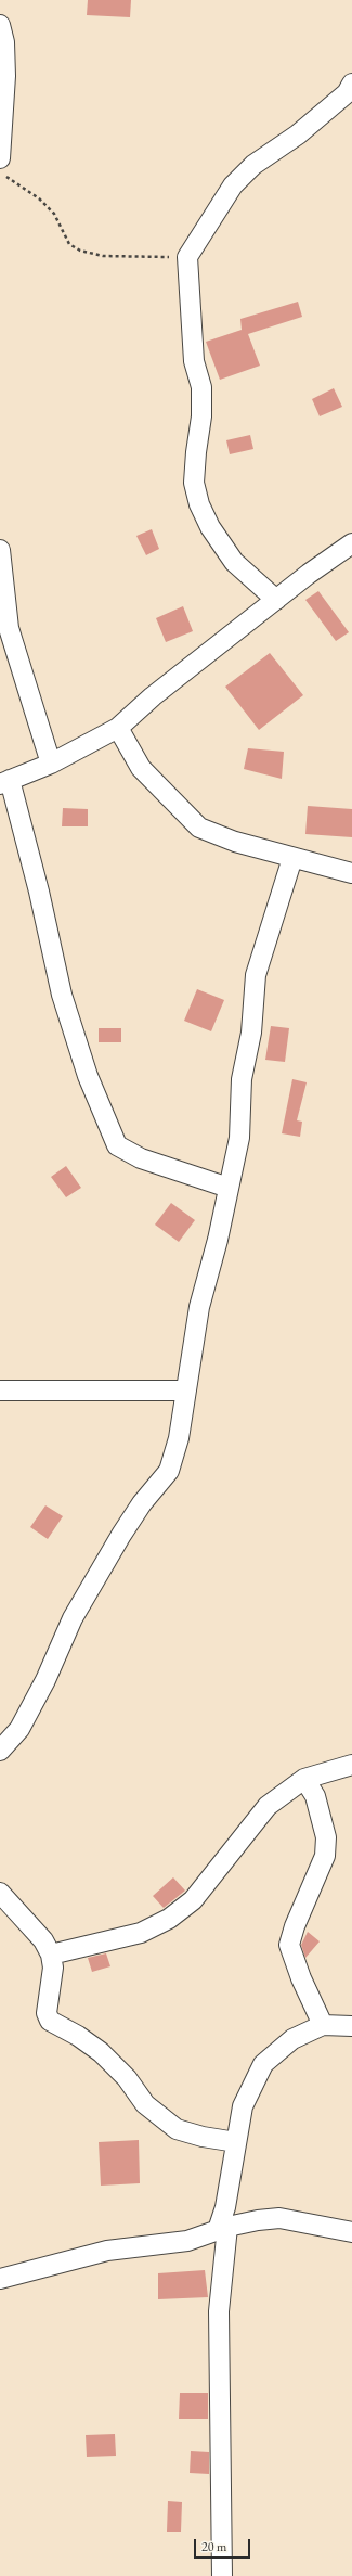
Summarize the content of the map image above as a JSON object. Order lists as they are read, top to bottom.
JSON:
{
  "scale_bar": "20 m"
}
